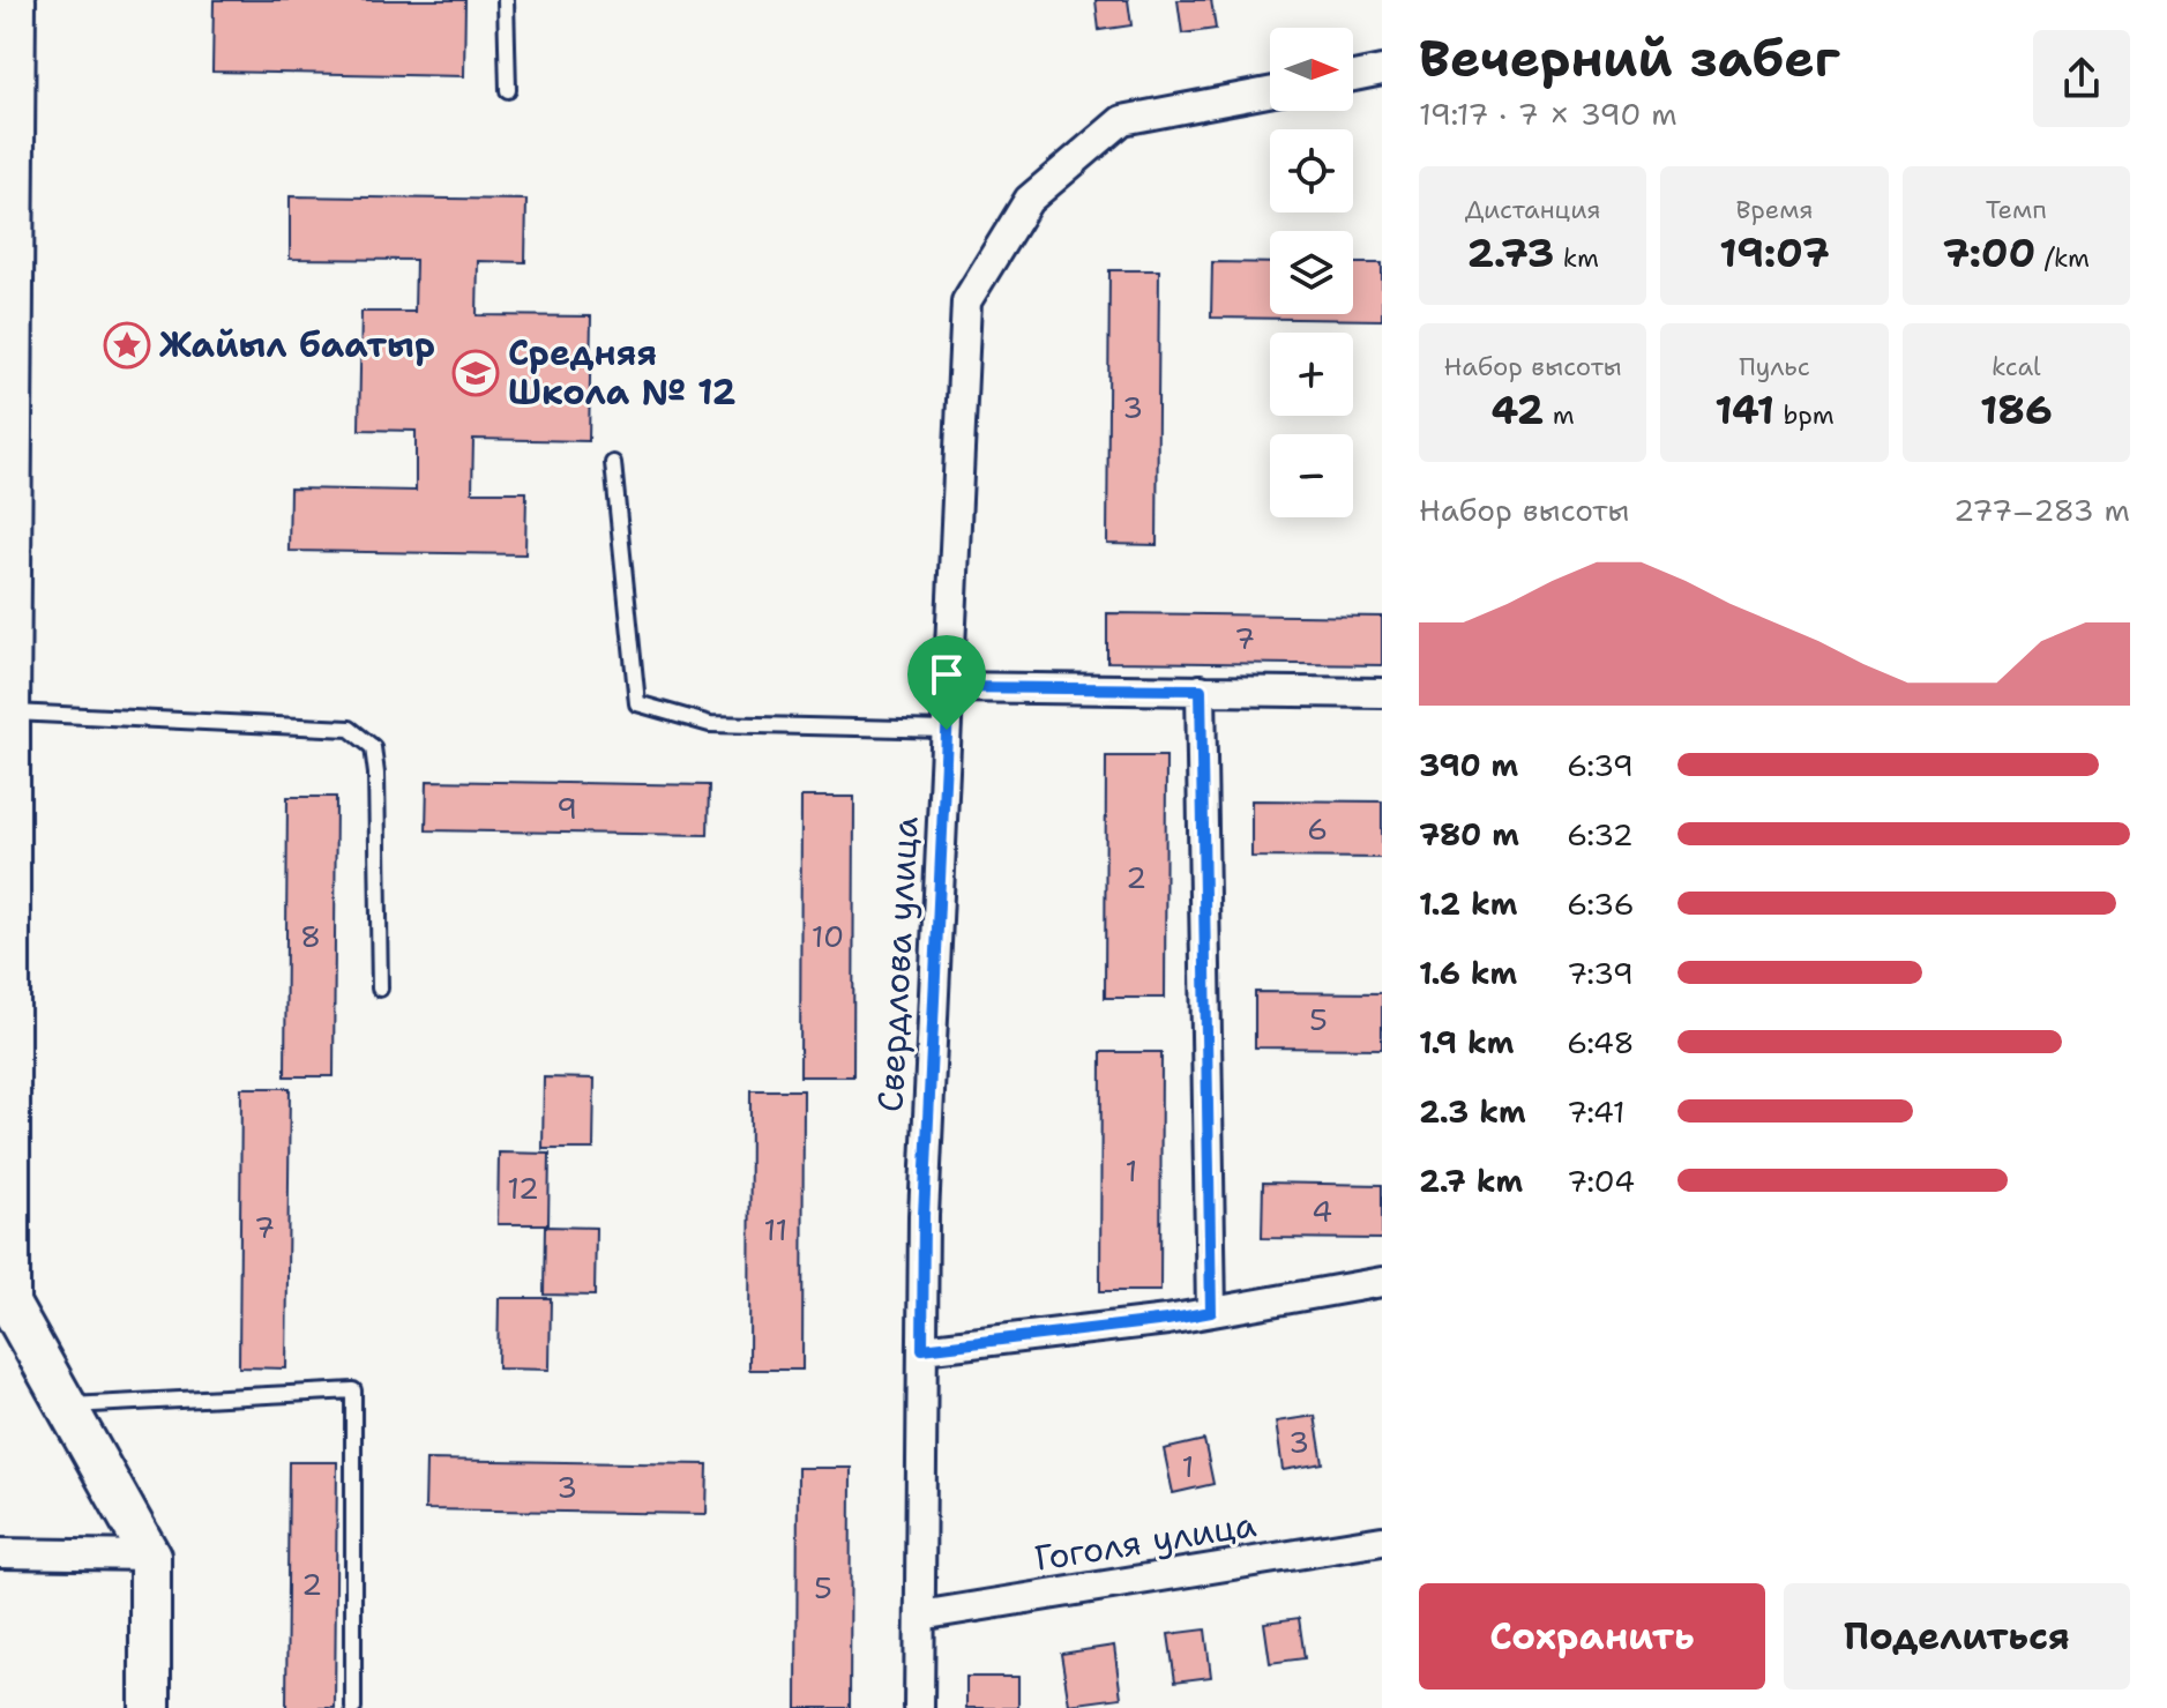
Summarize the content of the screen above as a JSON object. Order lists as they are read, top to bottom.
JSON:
{
  "streets": {
    "street": ["Свердлова улица", "Гоголя улица"]
  },
  "crossings": [
    ["Свердлова улица", "Гоголя улица"]
  ],
  "places": {
    "place": ["Жайыл баатыр"],
    "school or university": ["Средняя Школа № 12"]
  },
  "house_numbers": [
    "3",
    "7",
    "9",
    "6",
    "2",
    "8",
    "10",
    "5",
    "1",
    "12",
    "4",
    "7",
    "11",
    "3",
    "1",
    "3",
    "2",
    "5"
  ],
  "north": "right",
  "page": {
    "heading": ["Вечерний забег", "19:17 · 7 × 390 m"],
    "map_buttons": ["+", "−"],
    "stats": [
      ["Дистанция", "2.73 km"],
      ["Время", "19:07"],
      ["Темп", "7:00 /km"],
      ["Набор высоты", "42 m"],
      ["Пульс", "141 bpm"],
      ["kcal", "186"]
    ],
    "chart": ["Набор высоты", "277–283 m"],
    "list": [
      {
        "name": "390 m",
        "note": "6:39"
      },
      {
        "name": "780 m",
        "note": "6:32"
      },
      {
        "name": "1.2 km",
        "note": "6:36"
      },
      {
        "name": "1.6 km",
        "note": "7:39"
      },
      {
        "name": "1.9 km",
        "note": "6:48"
      },
      {
        "name": "2.3 km",
        "note": "7:41"
      },
      {
        "name": "2.7 km",
        "note": "7:04"
      }
    ],
    "buttons": ["Сохранить", "Поделиться"]
  }
}
